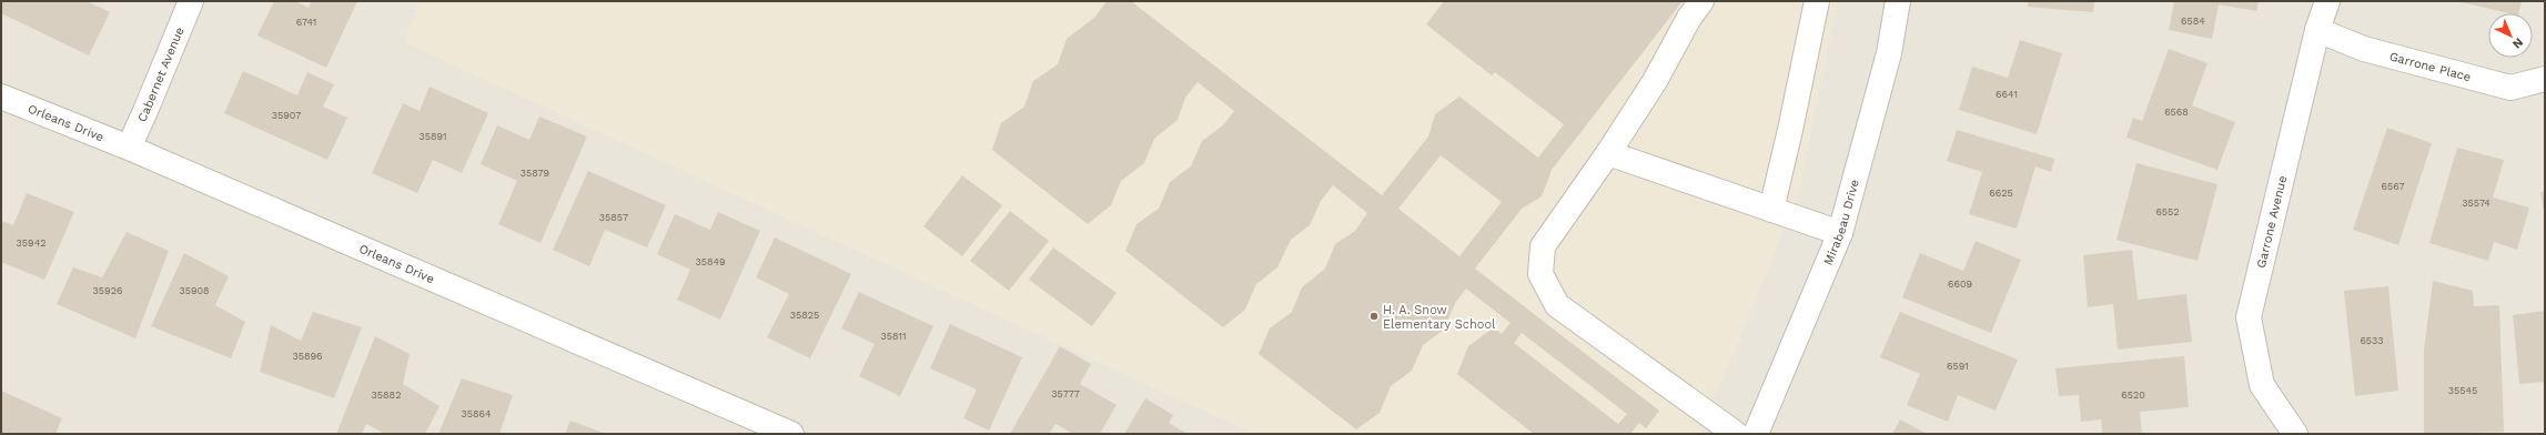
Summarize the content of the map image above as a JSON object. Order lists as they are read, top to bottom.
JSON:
{
  "streets": {
    "street": [
      "Garrone Place",
      "Cabernet Avenue",
      "Orleans Drive",
      "Garrone Avenue",
      "Mirabeau Drive"
    ]
  },
  "crossings": [
    ["Garrone Place", "Garrone Avenue"],
    ["Cabernet Avenue", "Orleans Drive"]
  ],
  "places": ["H. A. Snow Elementary School"],
  "house_numbers": [
    "6584",
    "6741",
    "6641",
    "6568",
    "35907",
    "35891",
    "35879",
    "6567",
    "6625",
    "35574",
    "6552",
    "35857",
    "35942",
    "35849",
    "6609",
    "35926",
    "35908",
    "35825",
    "35811",
    "6533",
    "35896",
    "6591",
    "35545",
    "35777",
    "35882",
    "6520",
    "35864"
  ],
  "north": "bottom right"
}
